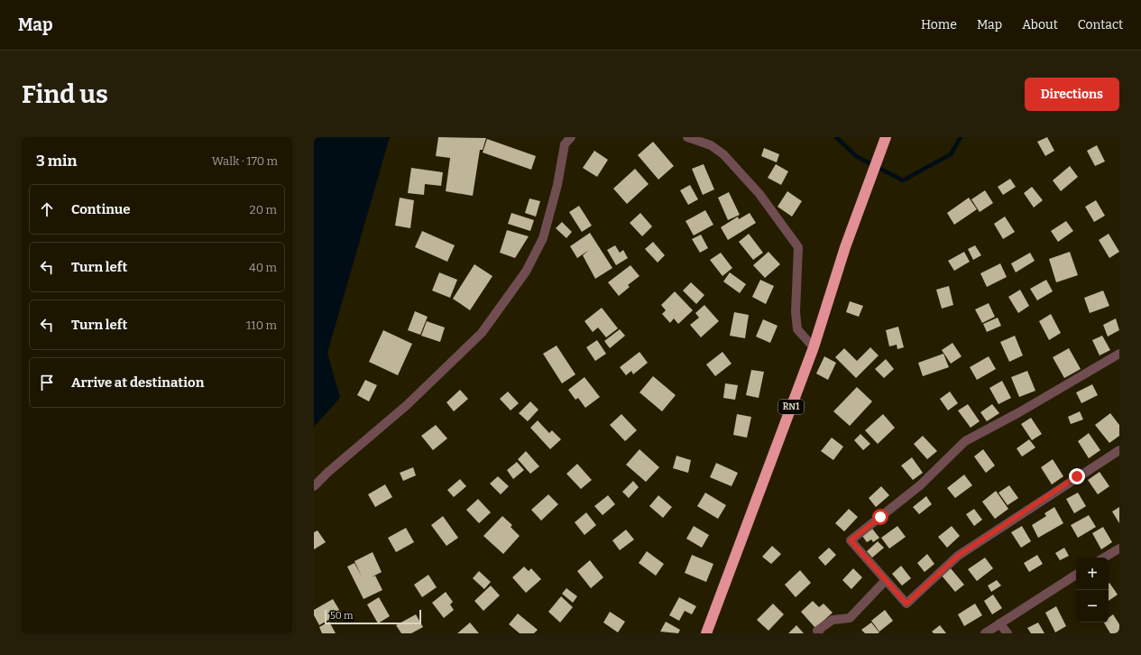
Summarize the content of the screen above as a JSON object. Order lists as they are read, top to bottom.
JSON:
{
  "streets": {
    "highway": ["RN1"]
  },
  "scale_bar": "50 m",
  "page": {
    "header": "Map",
    "nav": [
      "Home",
      "Map",
      "About",
      "Contact"
    ],
    "buttons": "Directions",
    "title": "Find us",
    "heading": ["3 min", "Walk · 170 m"],
    "list": [
      ["Continue", "20 m"],
      ["Turn left", "40 m"],
      ["Turn left", "110 m"],
      "Arrive at destination"
    ],
    "map_buttons": ["+", "−"],
    "scale": "50 m"
  }
}
